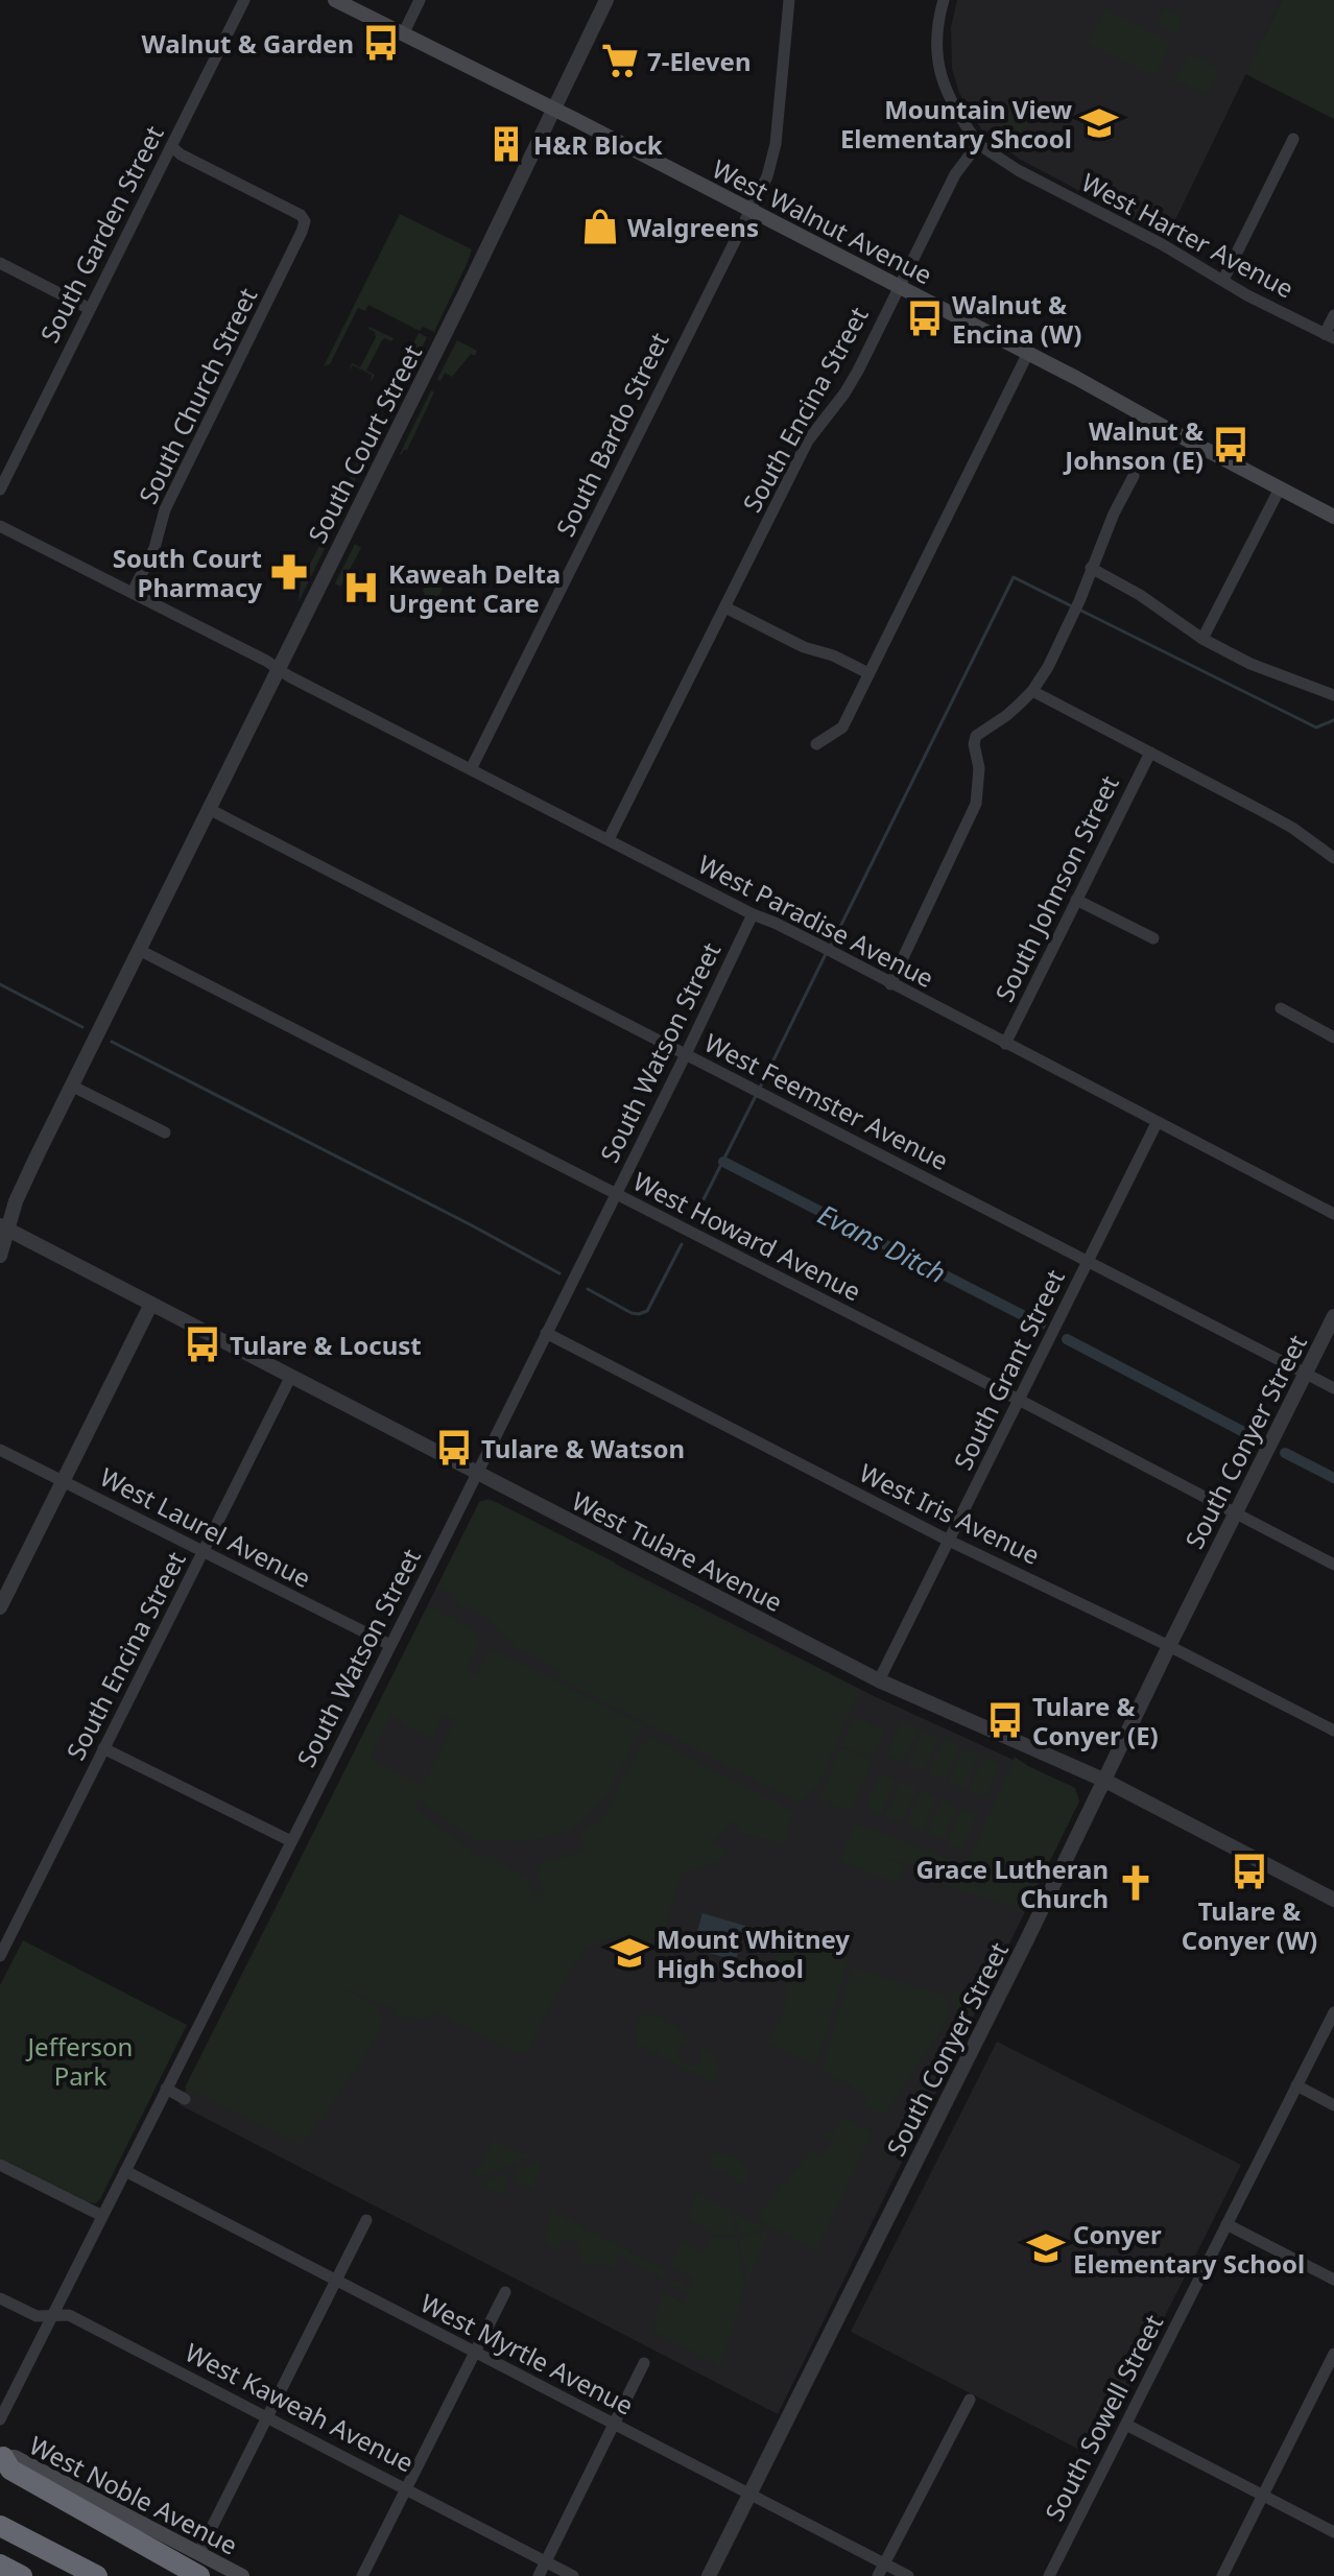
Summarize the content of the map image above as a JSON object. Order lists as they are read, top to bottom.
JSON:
{
  "streets": {
    "main road": ["West Walnut Avenue", "West Noble Avenue"],
    "street": [
      "South Garden Street",
      "West Harter Avenue",
      "South Church Street",
      "South Encina Street",
      "South Bardo Street",
      "South Court Street",
      "South Johnson Street",
      "West Paradise Avenue",
      "South Watson Street",
      "West Feemster Avenue",
      "West Howard Avenue",
      "South Grant Street",
      "South Conyer Street",
      "West Iris Avenue",
      "West Laurel Avenue",
      "West Tulare Avenue",
      "West Myrtle Avenue",
      "West Kaweah Avenue",
      "South Sowell Street"
    ]
  },
  "crossings": [
    ["West Walnut Avenue", "South Encina Street"],
    ["West Walnut Avenue", "South Bardo Street"],
    ["West Walnut Avenue", "South Court Street"],
    ["South Garden Street", "South Church Street"],
    ["West Harter Avenue", "South Encina Street"],
    ["South Church Street", "West Paradise Avenue"],
    ["South Encina Street", "West Paradise Avenue"],
    ["South Encina Street", "West Laurel Avenue"],
    ["South Encina Street", "West Tulare Avenue"],
    ["South Bardo Street", "West Paradise Avenue"],
    ["South Court Street", "West Paradise Avenue"],
    ["South Court Street", "West Feemster Avenue"],
    ["South Court Street", "West Howard Avenue"],
    ["South Court Street", "West Tulare Avenue"],
    ["South Johnson Street", "West Paradise Avenue"],
    ["West Paradise Avenue", "South Watson Street"],
    ["West Paradise Avenue", "South Grant Street"],
    ["South Watson Street", "West Feemster Avenue"],
    ["South Watson Street", "West Howard Avenue"],
    ["South Watson Street", "West Iris Avenue"],
    ["South Watson Street", "West Laurel Avenue"],
    ["South Watson Street", "West Tulare Avenue"],
    ["South Watson Street", "West Myrtle Avenue"],
    ["South Watson Street", "West Kaweah Avenue"],
    ["West Feemster Avenue", "South Grant Street"],
    ["West Feemster Avenue", "South Conyer Street"],
    ["West Howard Avenue", "South Grant Street"],
    ["West Howard Avenue", "South Conyer Street"],
    ["South Grant Street", "West Iris Avenue"],
    ["South Grant Street", "West Tulare Avenue"],
    ["South Conyer Street", "West Iris Avenue"],
    ["South Conyer Street", "West Tulare Avenue"],
    ["South Conyer Street", "West Myrtle Avenue"]
  ],
  "water": ["Evans Ditch"],
  "parks": ["Jefferson Park"],
  "places": {
    "bus stop": [
      "Walnut & Garden",
      "Walnut & Encina (W)",
      "Walnut & Johnson (E)",
      "Tulare & Locust",
      "Tulare & Watson",
      "Tulare & Conyer (E)",
      "Tulare & Conyer (W)"
    ],
    "supermarket": ["7-Eleven"],
    "school or university": ["Mountain View Elementary Shcool", "Mount Whitney High School", "Conyer Elementary School"],
    "building": ["H&R Block"],
    "shop": ["Walgreens"],
    "pharmacy": ["South Court Pharmacy"],
    "hospital": ["Kaweah Delta Urgent Care"],
    "church": ["Grace Lutheran Church"]
  }
}
